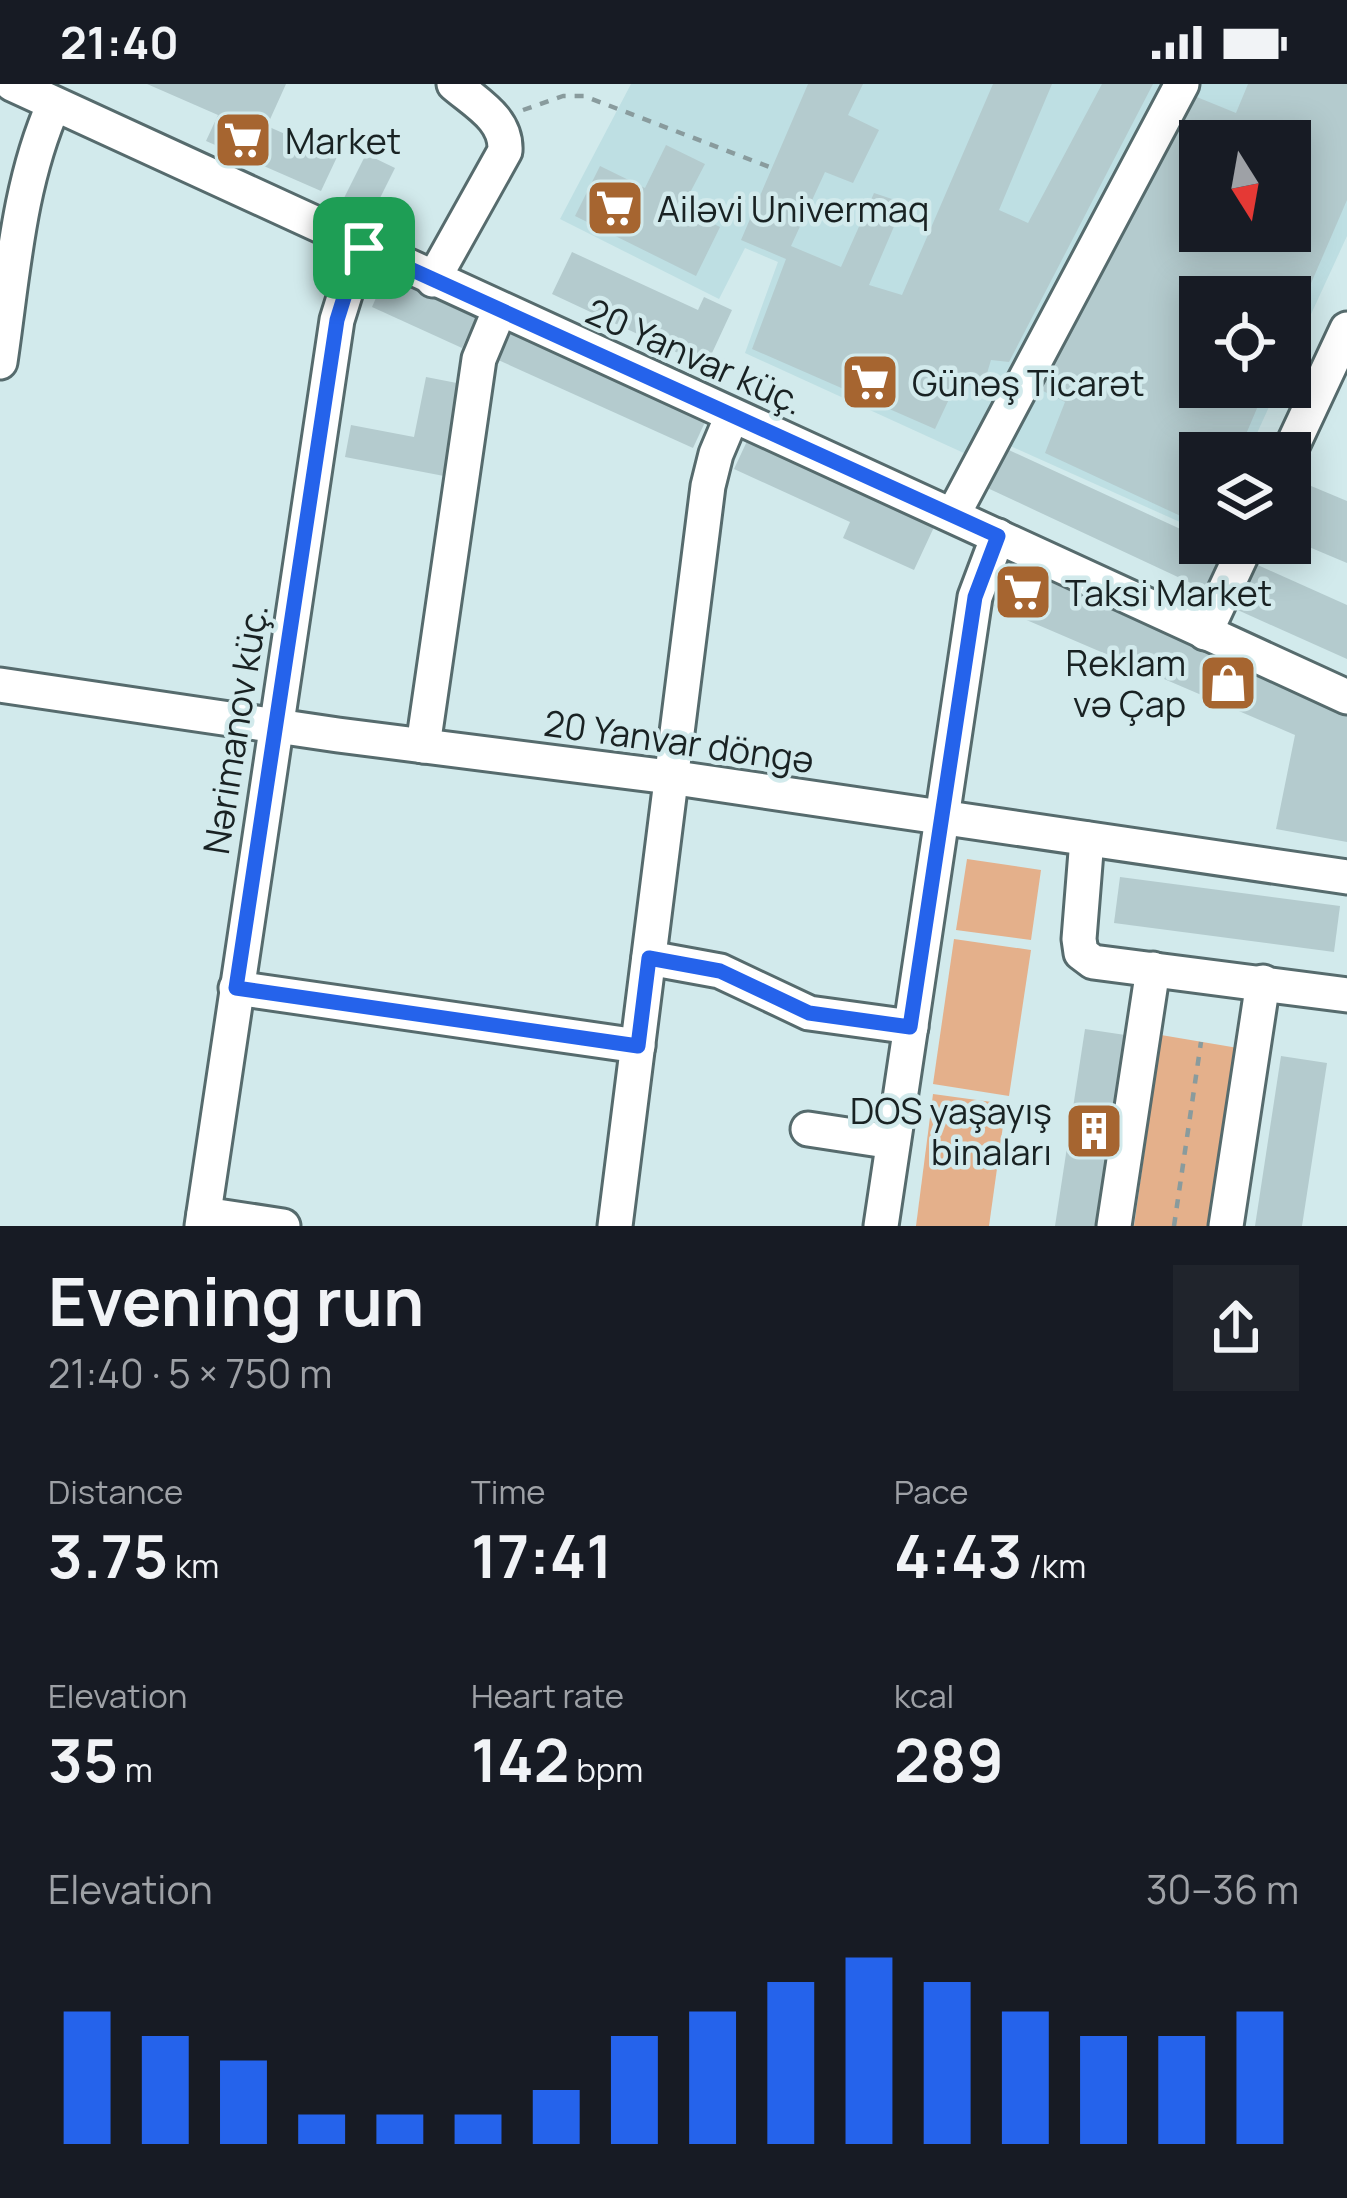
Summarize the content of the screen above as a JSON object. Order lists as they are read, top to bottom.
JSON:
{
  "streets": {
    "street": ["20 Yanvar küç.", "Nərimanov küç.", "20 Yanvar döngə"]
  },
  "crossings": [
    ["20 Yanvar küç.", "Nərimanov küç."],
    ["Nərimanov küç.", "20 Yanvar döngə"]
  ],
  "places": {
    "supermarket": [
      "Market",
      "Ailəvi Univermaq",
      "Günəş Ticarət",
      "Taksi Market"
    ],
    "shop": ["Reklam və Çap"],
    "building": ["DOS yaşayış binaları"]
  },
  "north": "bottom",
  "page": {
    "status": "21:40",
    "heading": ["Evening run", "21:40 · 5 × 750 m"],
    "stats": [
      ["Distance", "3.75 km"],
      ["Time", "17:41"],
      ["Pace", "4:43 /km"],
      ["Elevation", "35 m"],
      ["Heart rate", "142 bpm"],
      ["kcal", "289"]
    ],
    "chart": ["Elevation", "30–36 m"]
  }
}
